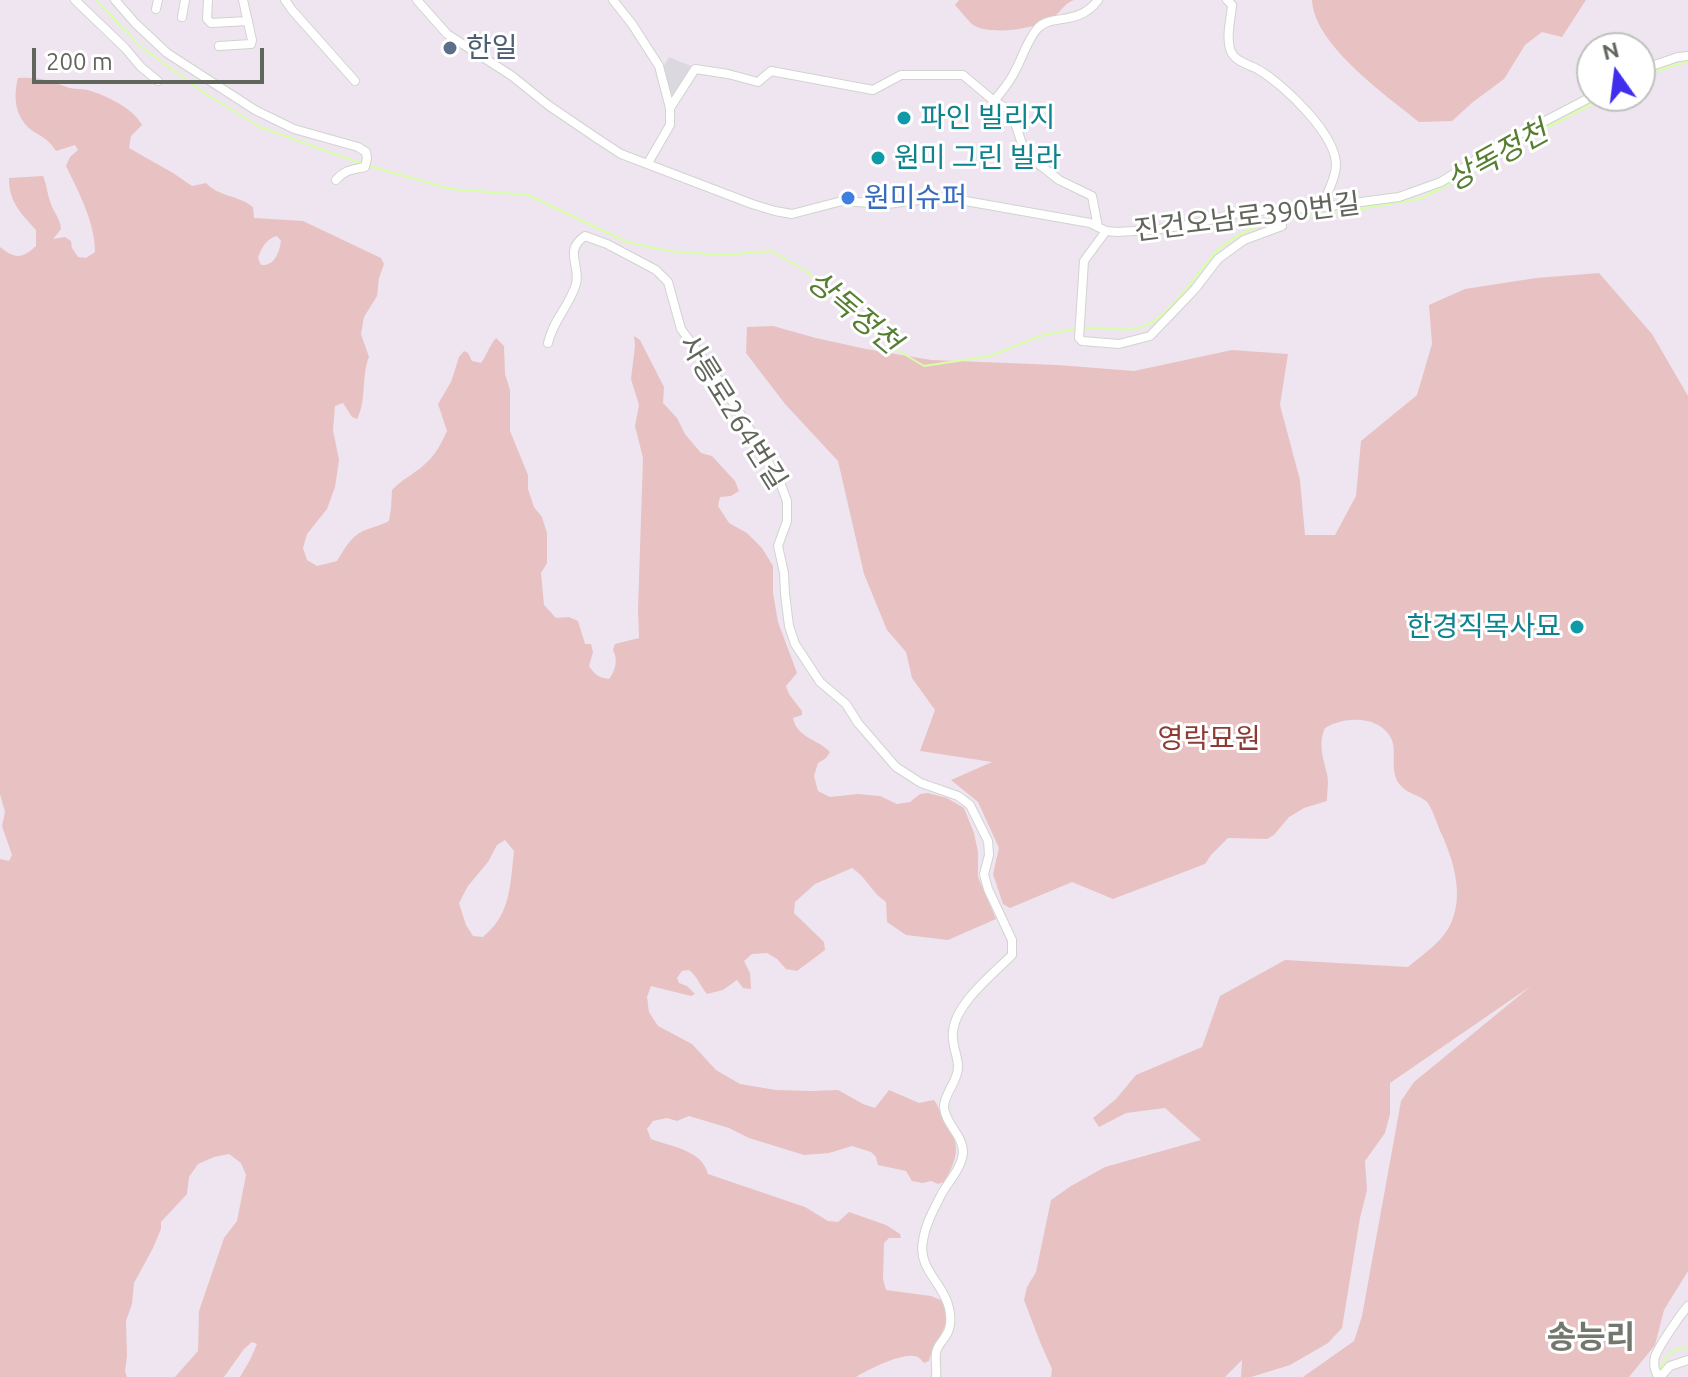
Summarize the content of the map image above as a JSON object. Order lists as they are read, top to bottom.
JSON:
{
  "streets": {
    "street": ["진건오남로390번길", "사릉로264번길"]
  },
  "districts": ["송능리"],
  "water": ["상독정천"],
  "parks": ["영락묘원"],
  "places": [
    "한일",
    "파인 빌리지",
    "원미 그린 빌라",
    "원미슈퍼",
    "한경직목사묘"
  ],
  "scale_bar": "200 m",
  "north": "top"
}
